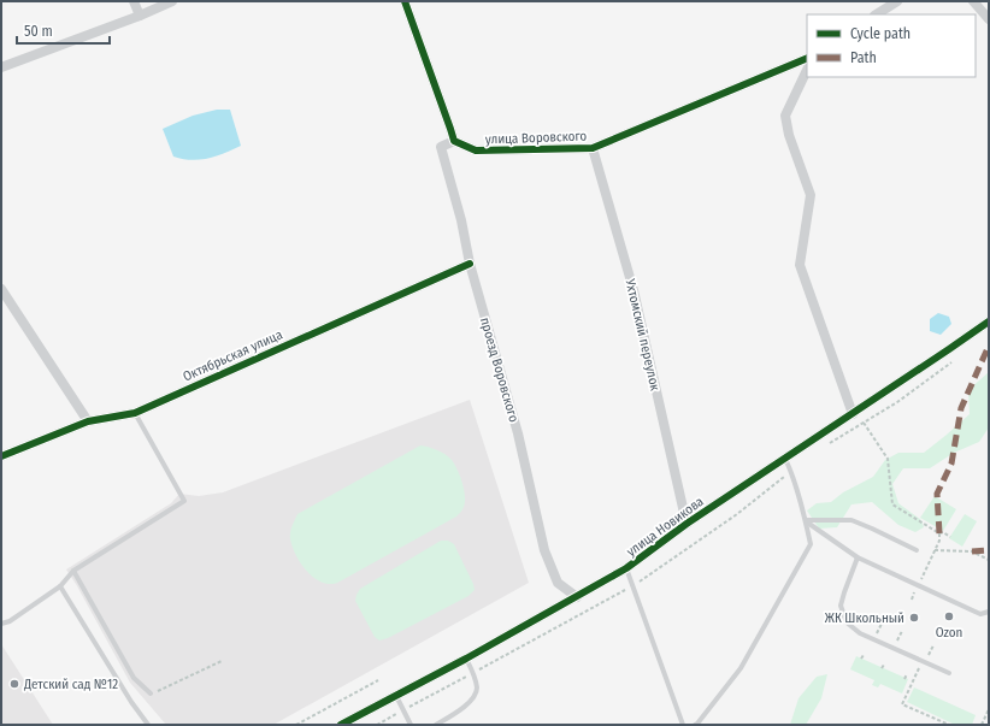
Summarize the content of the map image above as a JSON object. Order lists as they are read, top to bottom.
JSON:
{
  "streets": {
    "street": [
      "улица Воровского",
      "Ухтомский переулок",
      "Октябрьская улица",
      "проезд Воровского",
      "улица Новикова"
    ]
  },
  "crossings": [
    ["улица Воровского", "Ухтомский переулок"],
    ["улица Воровского", "проезд Воровского"],
    ["Ухтомский переулок", "улица Новикова"],
    ["Октябрьская улица", "проезд Воровского"],
    ["проезд Воровского", "улица Новикова"]
  ],
  "places": ["Ozon", "ЖК Школьный", "Детский сад №12"],
  "legend": ["Cycle path", "Path"],
  "scale_bar": "50 m"
}
